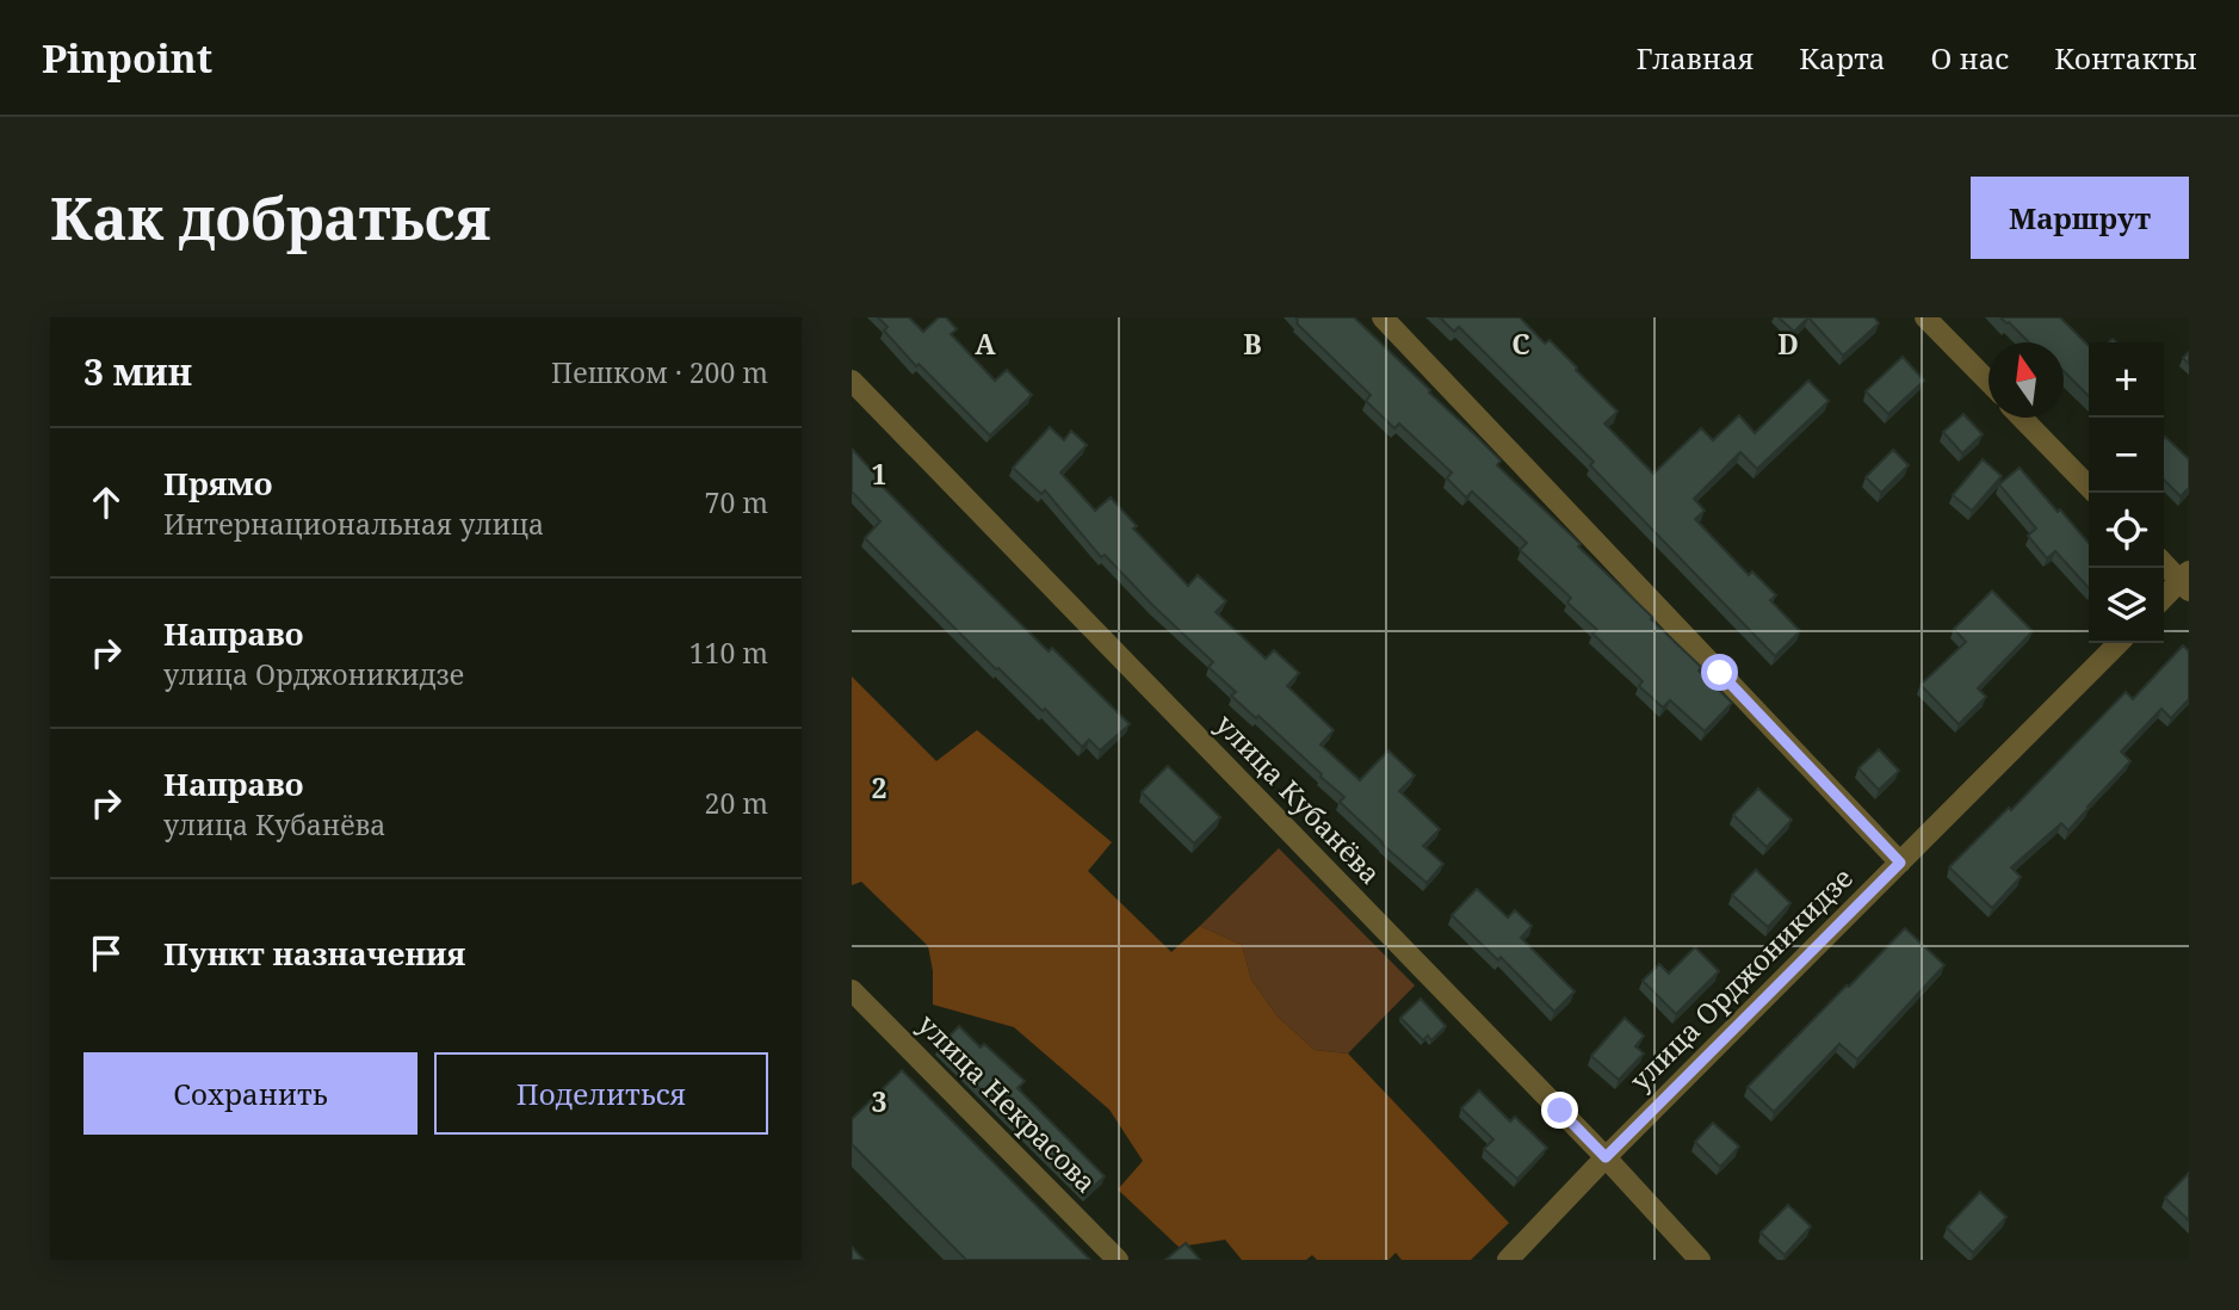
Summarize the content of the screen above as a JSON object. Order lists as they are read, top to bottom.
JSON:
{
  "streets": {
    "street": ["улица Кубанёва", "улица Орджоникидзе", "улица Некрасова"]
  },
  "crossings": [
    ["улица Кубанёва", "улица Орджоникидзе"]
  ],
  "north": "top",
  "page": {
    "header": "Pinpoint",
    "nav": [
      "Главная",
      "Карта",
      "О нас",
      "Контакты"
    ],
    "buttons": [
      "Маршрут",
      ["Сохранить", "Поделиться"]
    ],
    "title": "Как добраться",
    "heading": ["3 мин", "Пешком · 200 m"],
    "map_buttons": ["+", "−"],
    "list": [
      ["Прямо", "Интернациональная улица", "70 m"],
      ["Направо", "улица Орджоникидзе", "110 m"],
      ["Направо", "улица Кубанёва", "20 m"],
      "Пункт назначения"
    ]
  },
  "grid": {
    "columns": [
      "A",
      "B",
      "C",
      "D"
    ],
    "rows": ["1", "2", "3"]
  }
}
